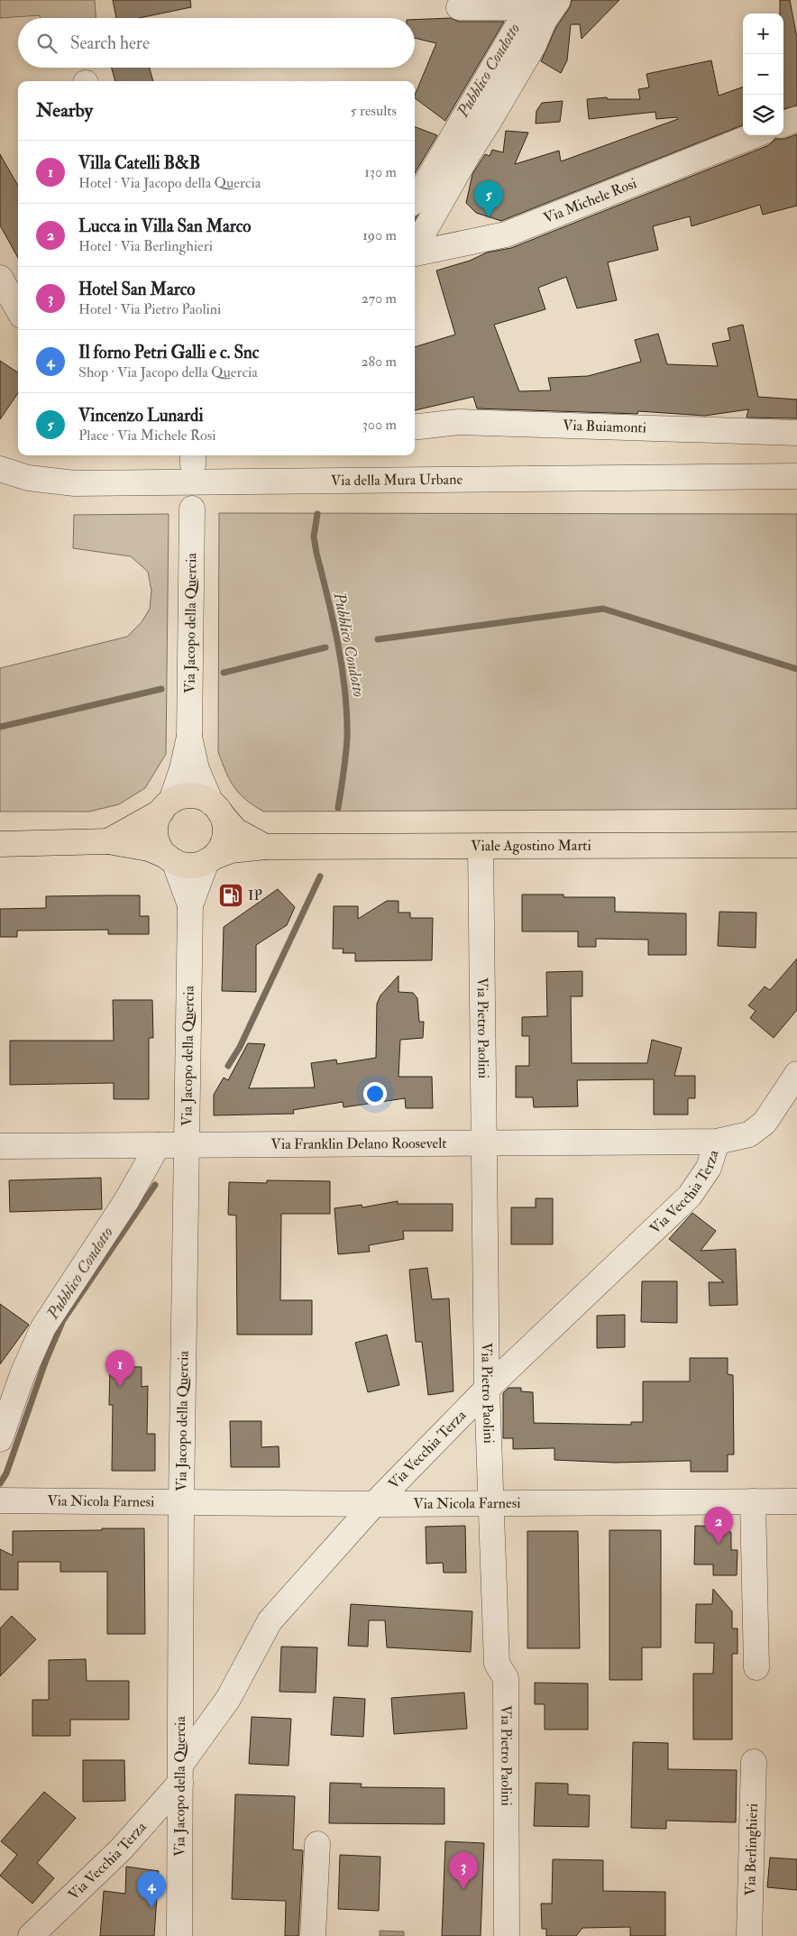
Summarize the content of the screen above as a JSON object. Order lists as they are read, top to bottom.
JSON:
{
  "streets": {
    "main road": ["Viale Agostino Marti"],
    "street": [
      "Via Michele Rosi",
      "Via Buiamonti",
      "Via della Mura Urbane",
      "Via Jacopo della Quercia",
      "Via Pietro Paolini",
      "Via Franklin Delano Roosevelt",
      "Via Vecchia Terza",
      "Via Nicola Farnesi",
      "Via Berlinghieri"
    ]
  },
  "crossings": [
    ["Via Jacopo della Quercia", "Viale Agostino Marti"],
    ["Via Jacopo della Quercia", "Via Franklin Delano Roosevelt"],
    ["Via Jacopo della Quercia", "Via Vecchia Terza"],
    ["Via Jacopo della Quercia", "Via Nicola Farnesi"],
    ["Viale Agostino Marti", "Via Pietro Paolini"],
    ["Via Pietro Paolini", "Via Franklin Delano Roosevelt"],
    ["Via Pietro Paolini", "Via Vecchia Terza"],
    ["Via Pietro Paolini", "Via Nicola Farnesi"],
    ["Via Franklin Delano Roosevelt", "Via Vecchia Terza"],
    ["Via Vecchia Terza", "Via Nicola Farnesi"]
  ],
  "water": ["Pubblico Condotto"],
  "places": {
    "fuel station": ["IP"]
  },
  "page": {
    "map_buttons": ["+", "−"],
    "search": "Search here",
    "heading": ["Nearby", "5 results"],
    "list": [
      {
        "mark": "1",
        "name": "Villa Catelli B&B",
        "note": "Hotel · Via Jacopo della Quercia",
        "value": "130 m"
      },
      {
        "mark": "2",
        "name": "Lucca in Villa San Marco",
        "note": "Hotel · Via Berlinghieri",
        "value": "190 m"
      },
      {
        "mark": "3",
        "name": "Hotel San Marco",
        "note": "Hotel · Via Pietro Paolini",
        "value": "270 m"
      },
      {
        "mark": "4",
        "name": "Il forno Petri Galli e c. Snc",
        "note": "Shop · Via Jacopo della Quercia",
        "value": "280 m"
      },
      {
        "mark": "5",
        "name": "Vincenzo Lunardi",
        "note": "Place · Via Michele Rosi",
        "value": "300 m"
      }
    ],
    "pins": [
      "5",
      "1",
      "2",
      "3",
      "4"
    ]
  }
}
